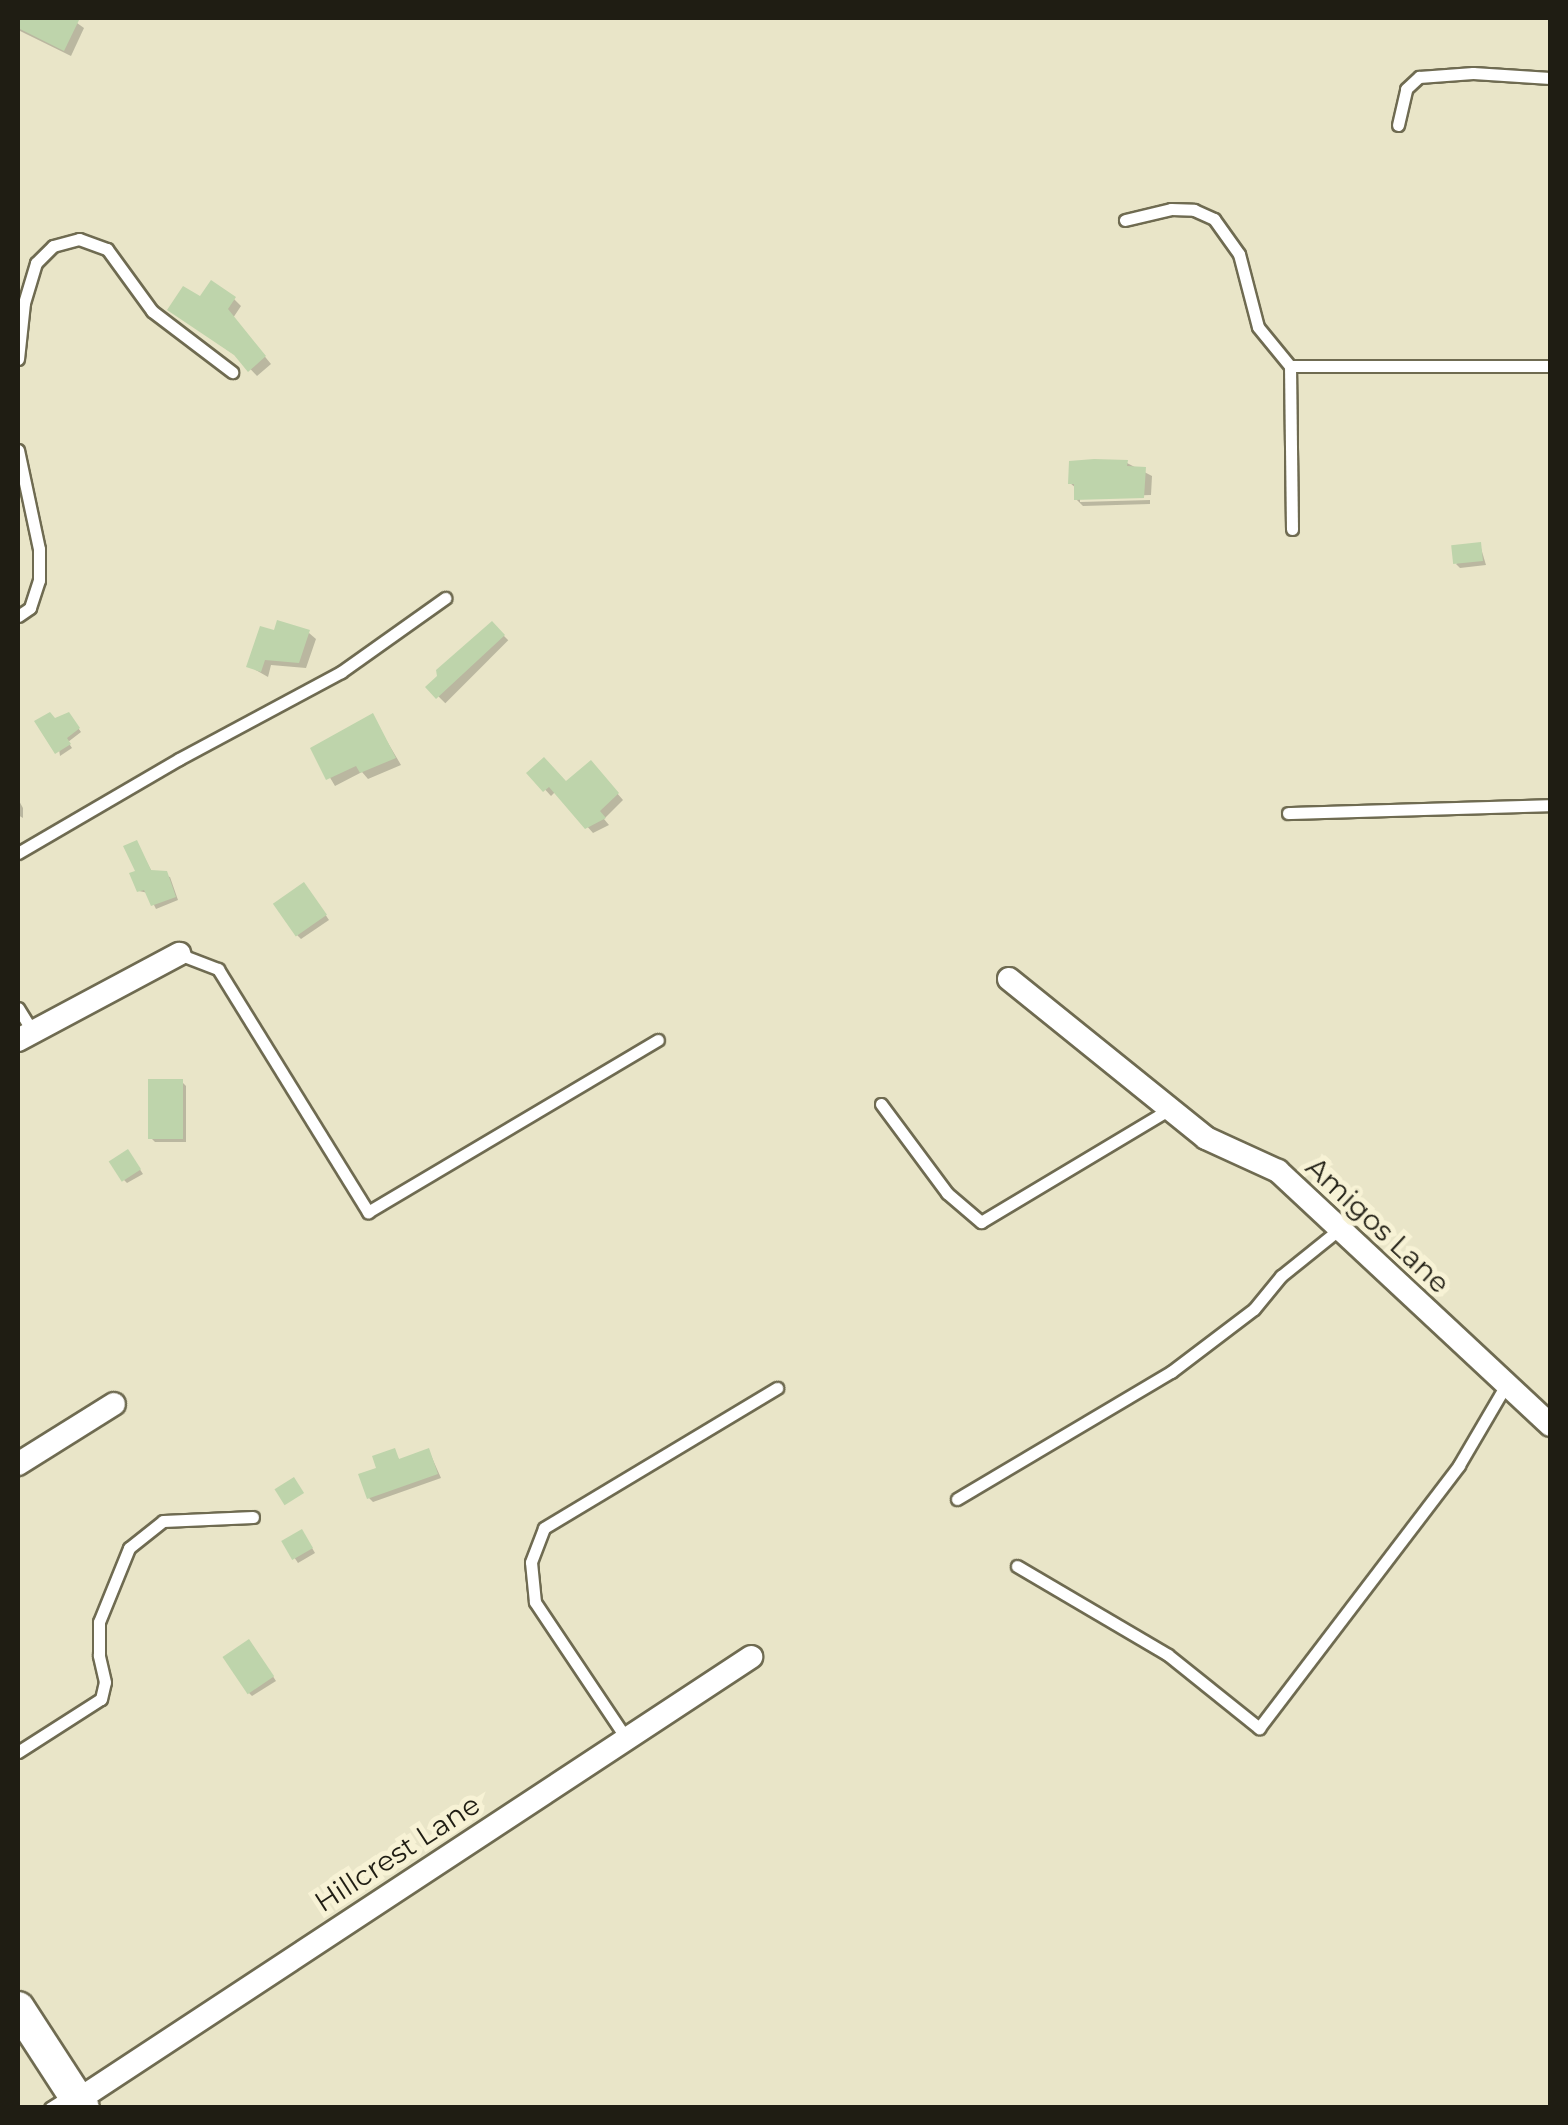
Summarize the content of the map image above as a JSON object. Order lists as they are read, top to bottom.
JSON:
{
  "streets": {
    "street": ["Amigos Lane", "Hillcrest Lane"]
  }
}
